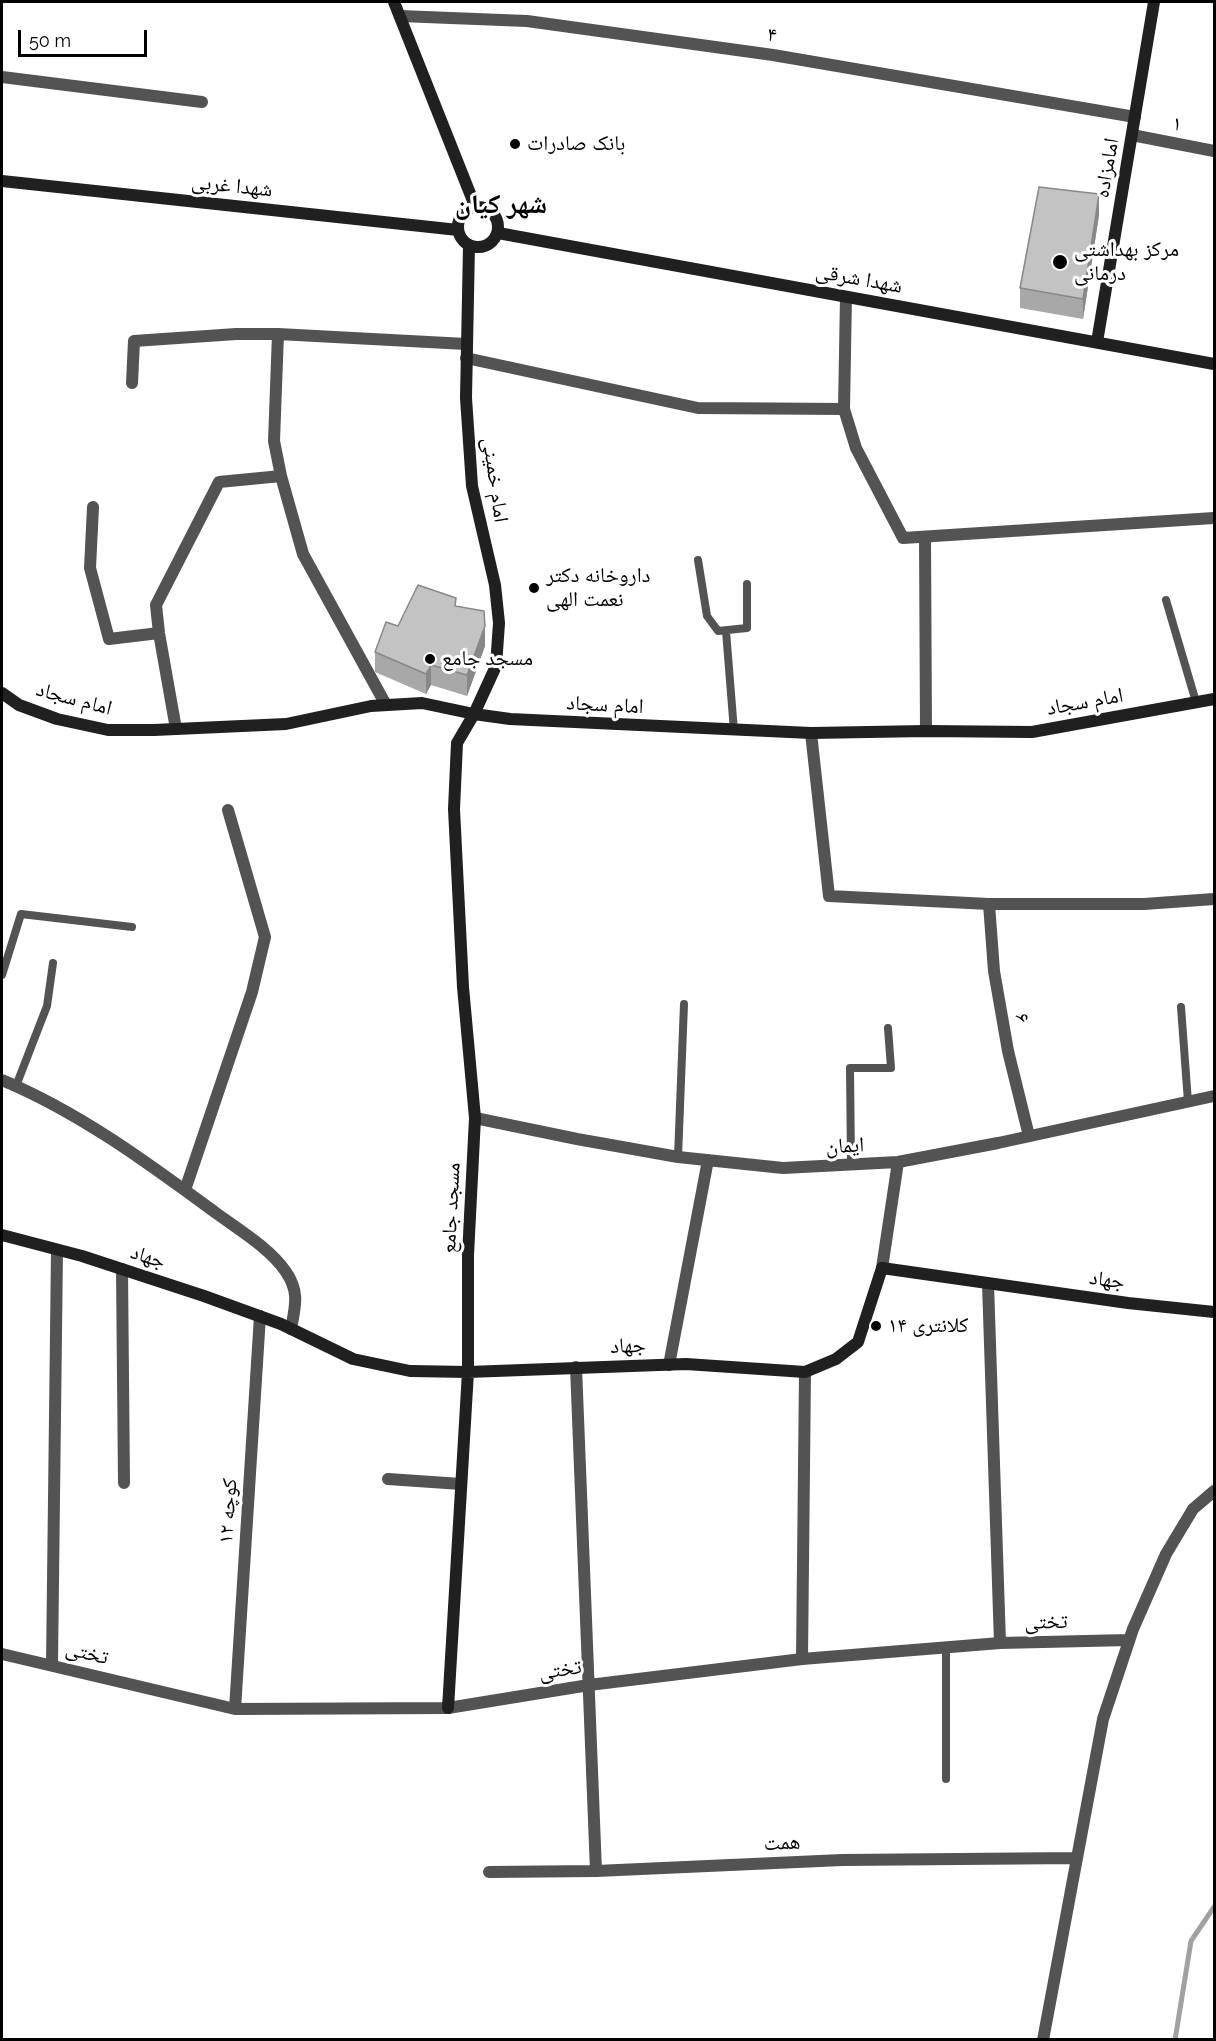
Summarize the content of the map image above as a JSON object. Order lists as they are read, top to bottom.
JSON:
{
  "streets": {
    "street": [
      "۴",
      "۱",
      "امامزاده",
      "شهدا غربی",
      "شهدا شرقی",
      "امام خمینی",
      "امام سجاد",
      "۶",
      "ایمان",
      "مسجد جامع",
      "جهاد",
      "کوچه ۱۲",
      "تختی",
      "همت"
    ]
  },
  "crossings": [
    ["۴", "امامزاده"],
    ["۱", "امامزاده"],
    ["امامزاده", "شهدا شرقی"],
    ["شهدا غربی", "شهدا شرقی"],
    ["شهدا غربی", "امام خمینی"],
    ["شهدا شرقی", "امام خمینی"],
    ["امام خمینی", "امام سجاد"],
    ["امام خمینی", "مسجد جامع"],
    ["امام سجاد", "مسجد جامع"],
    ["۶", "ایمان"],
    ["ایمان", "مسجد جامع"],
    ["مسجد جامع", "جهاد"],
    ["مسجد جامع", "تختی"],
    ["جهاد", "کوچه ۱۲"],
    ["کوچه ۱۲", "تختی"]
  ],
  "districts": ["شهر کیان"],
  "places": [
    "بانک صادرات",
    "مرکز بهداشتی درمانی",
    "داروخانه دکتر نعمت الهی",
    "مسجد جامع",
    "کلانتری ۱۴"
  ],
  "scale_bar": "50 m"
}
